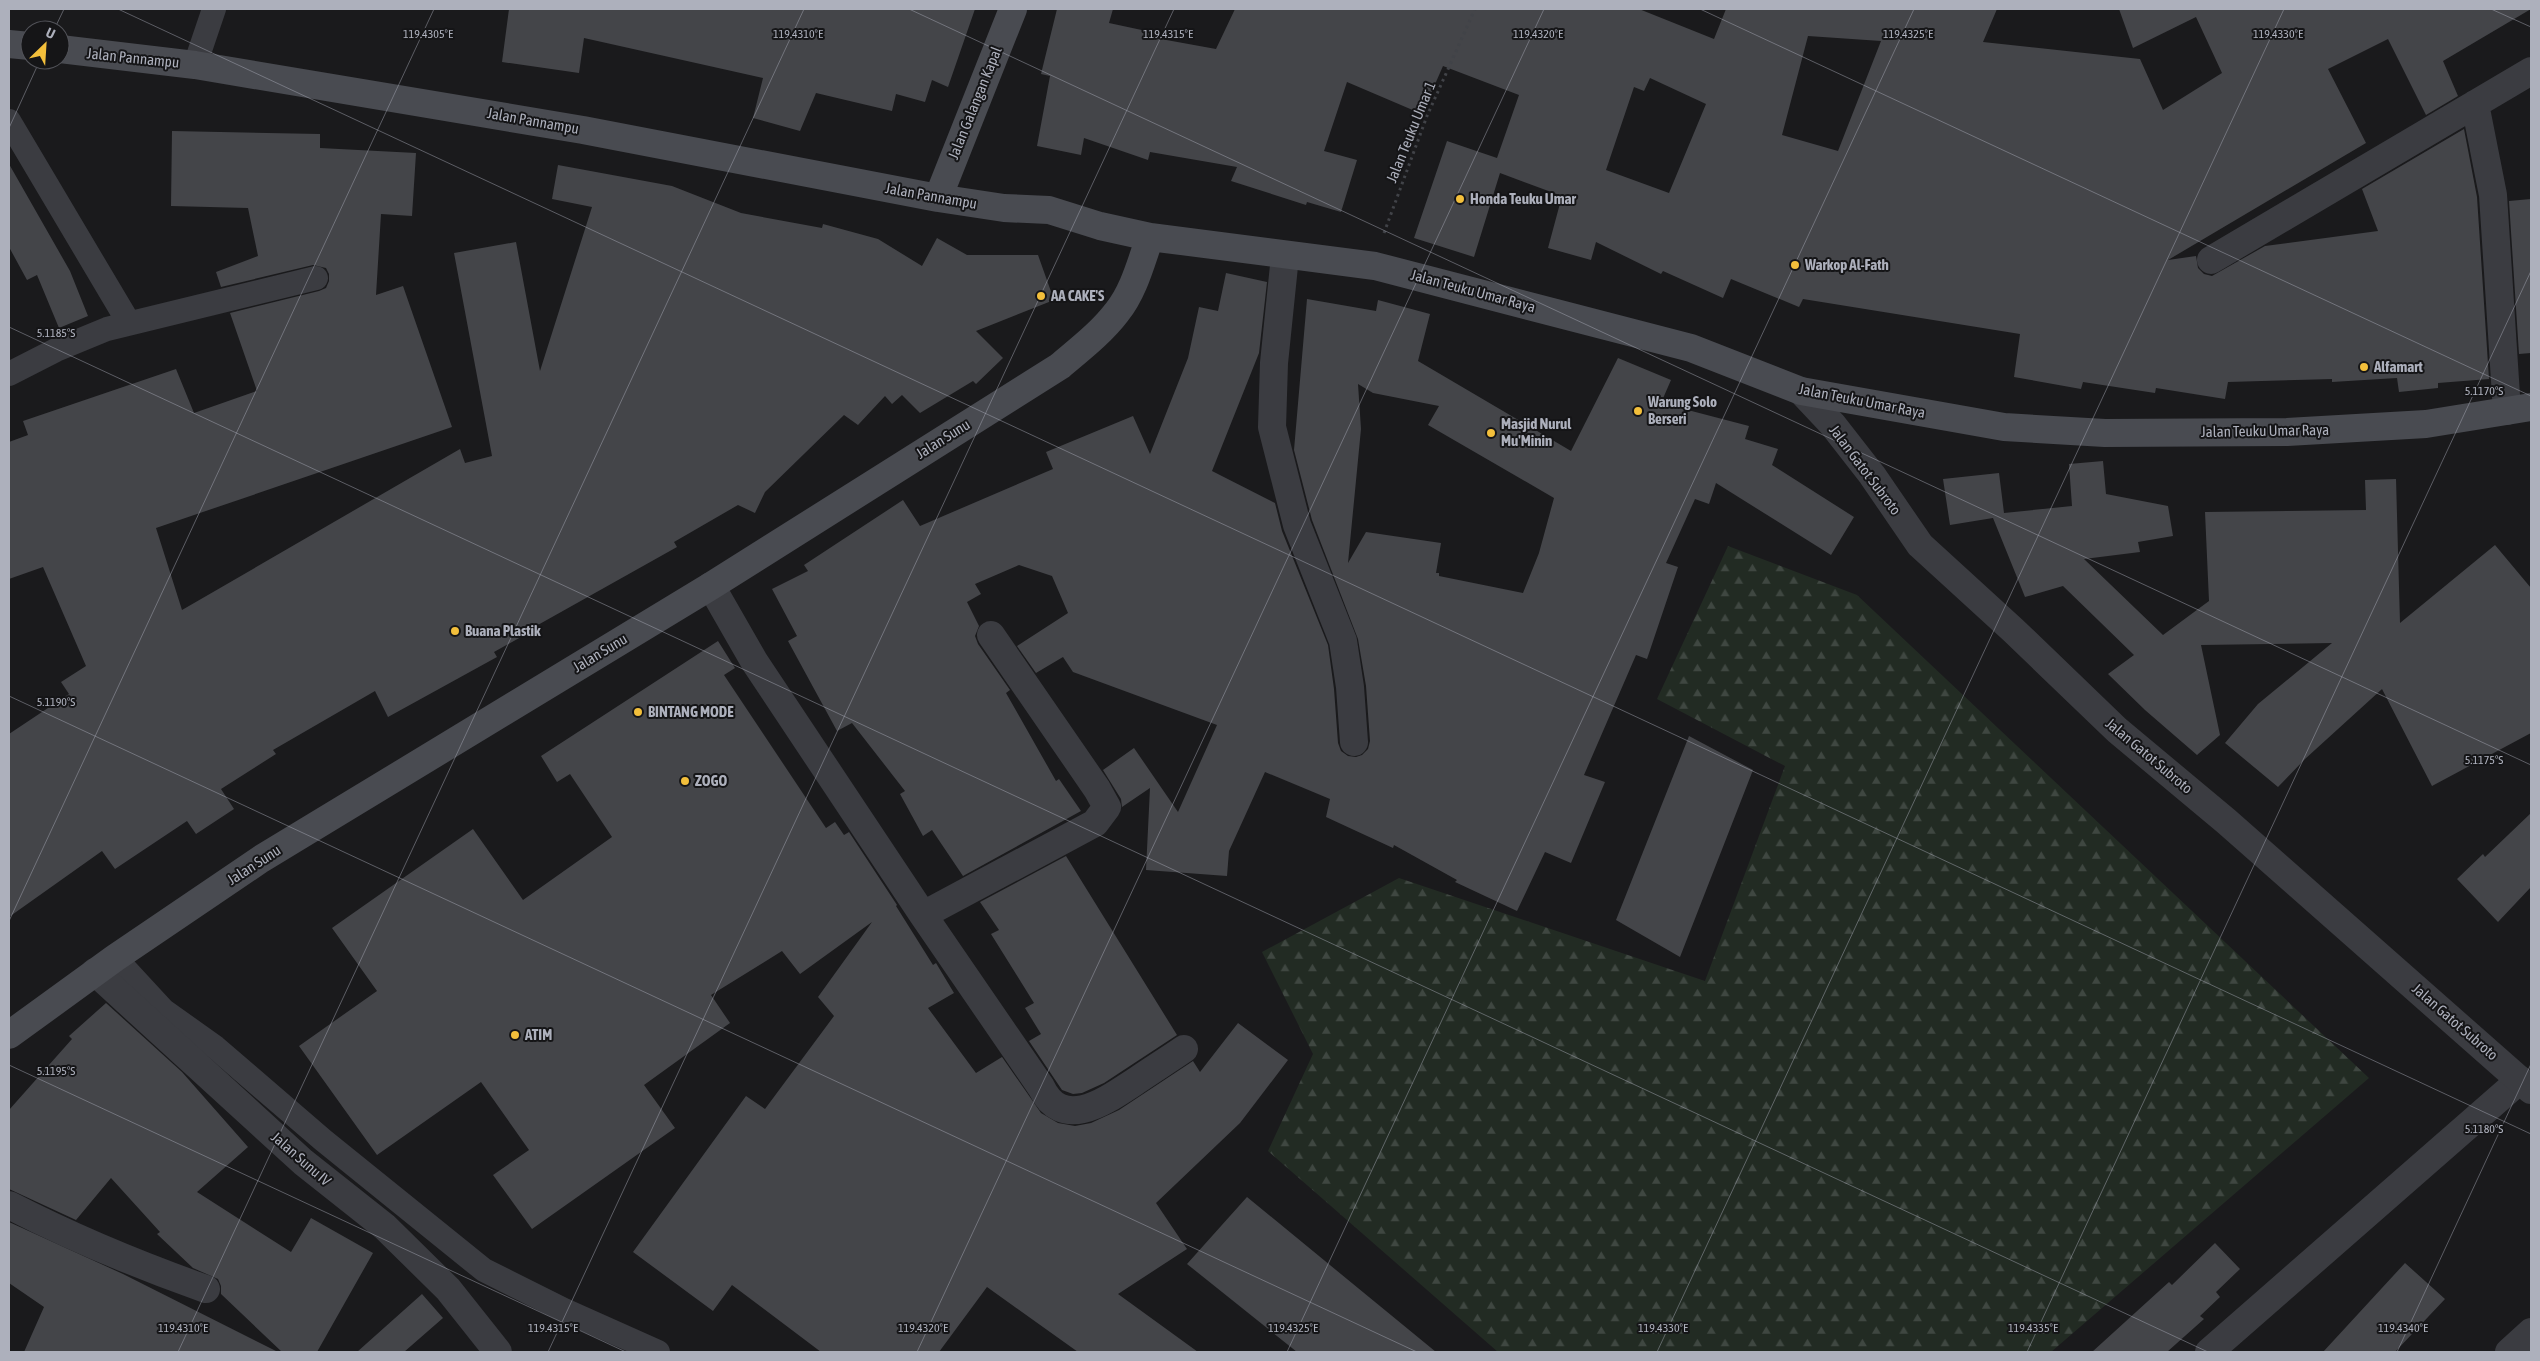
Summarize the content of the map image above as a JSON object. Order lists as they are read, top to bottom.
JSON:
{
  "streets": {
    "main road": [
      "Jalan Pannampu",
      "Jalan Galangan Kapal",
      "Jalan Teuku Umar Raya",
      "Jalan Sunu"
    ],
    "street": ["Jalan Gatot Subroto", "Jalan Sunu IV"],
    "path": ["Jalan Teuku Umar 1"]
  },
  "crossings": [
    ["Jalan Pannampu", "Jalan Galangan Kapal"],
    ["Jalan Pannampu", "Jalan Teuku Umar Raya"],
    ["Jalan Pannampu", "Jalan Sunu"],
    ["Jalan Teuku Umar 1", "Jalan Teuku Umar Raya"],
    ["Jalan Teuku Umar Raya", "Jalan Sunu"],
    ["Jalan Teuku Umar Raya", "Jalan Gatot Subroto"],
    ["Jalan Sunu", "Jalan Sunu IV"]
  ],
  "places": [
    "Honda Teuku Umar",
    "Warkop Al-Fath",
    "AA CAKE'S",
    "Alfamart",
    "Warung Solo Berseri",
    "Masjid Nurul Mu'Minin",
    "Buana Plastik",
    "BINTANG MODE",
    "ZOGO",
    "ATIM"
  ],
  "north": "top right",
  "coordinates": [
    "119.4305°E",
    "119.4310°E",
    "119.4315°E",
    "119.4320°E",
    "119.4325°E",
    "119.4330°E",
    "5.1185°S",
    "5.1170°S",
    "5.1190°S",
    "5.1175°S",
    "5.1195°S",
    "5.1180°S",
    "119.4335°E",
    "119.4340°E"
  ]
}
